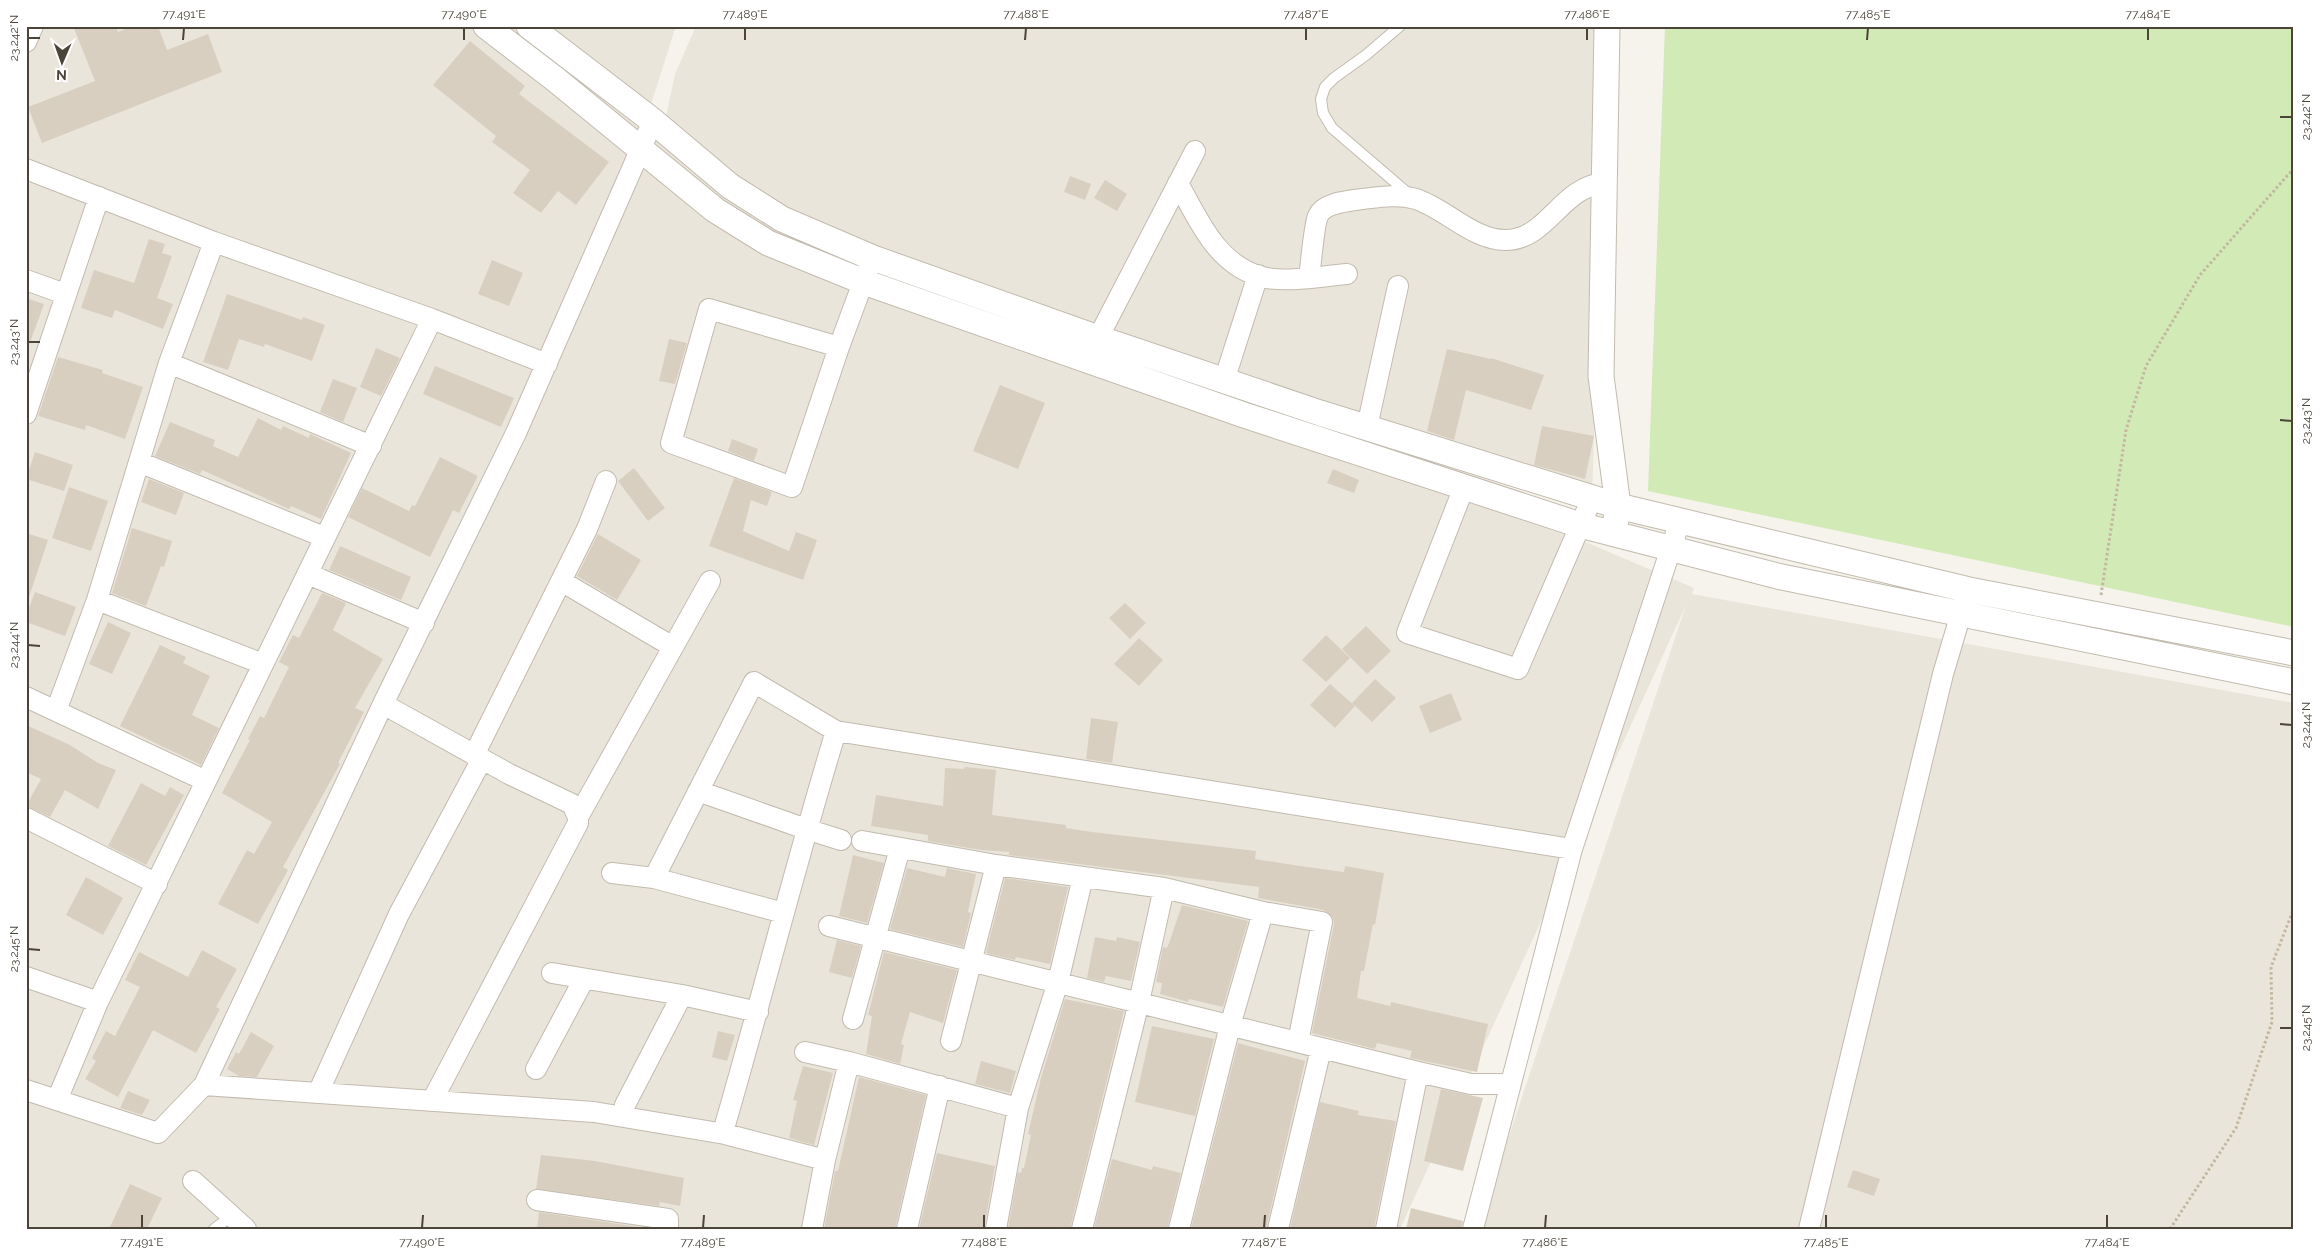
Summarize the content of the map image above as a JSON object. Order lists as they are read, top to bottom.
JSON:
{
  "north": "bottom",
  "coordinates": [
    "77.491°E",
    "77.490°E",
    "77.489°E",
    "77.488°E",
    "77.487°E",
    "77.486°E",
    "77.485°E",
    "77.484°E",
    "23.242°N",
    "23.243°N",
    "23.244°N",
    "23.245°N"
  ]
}
